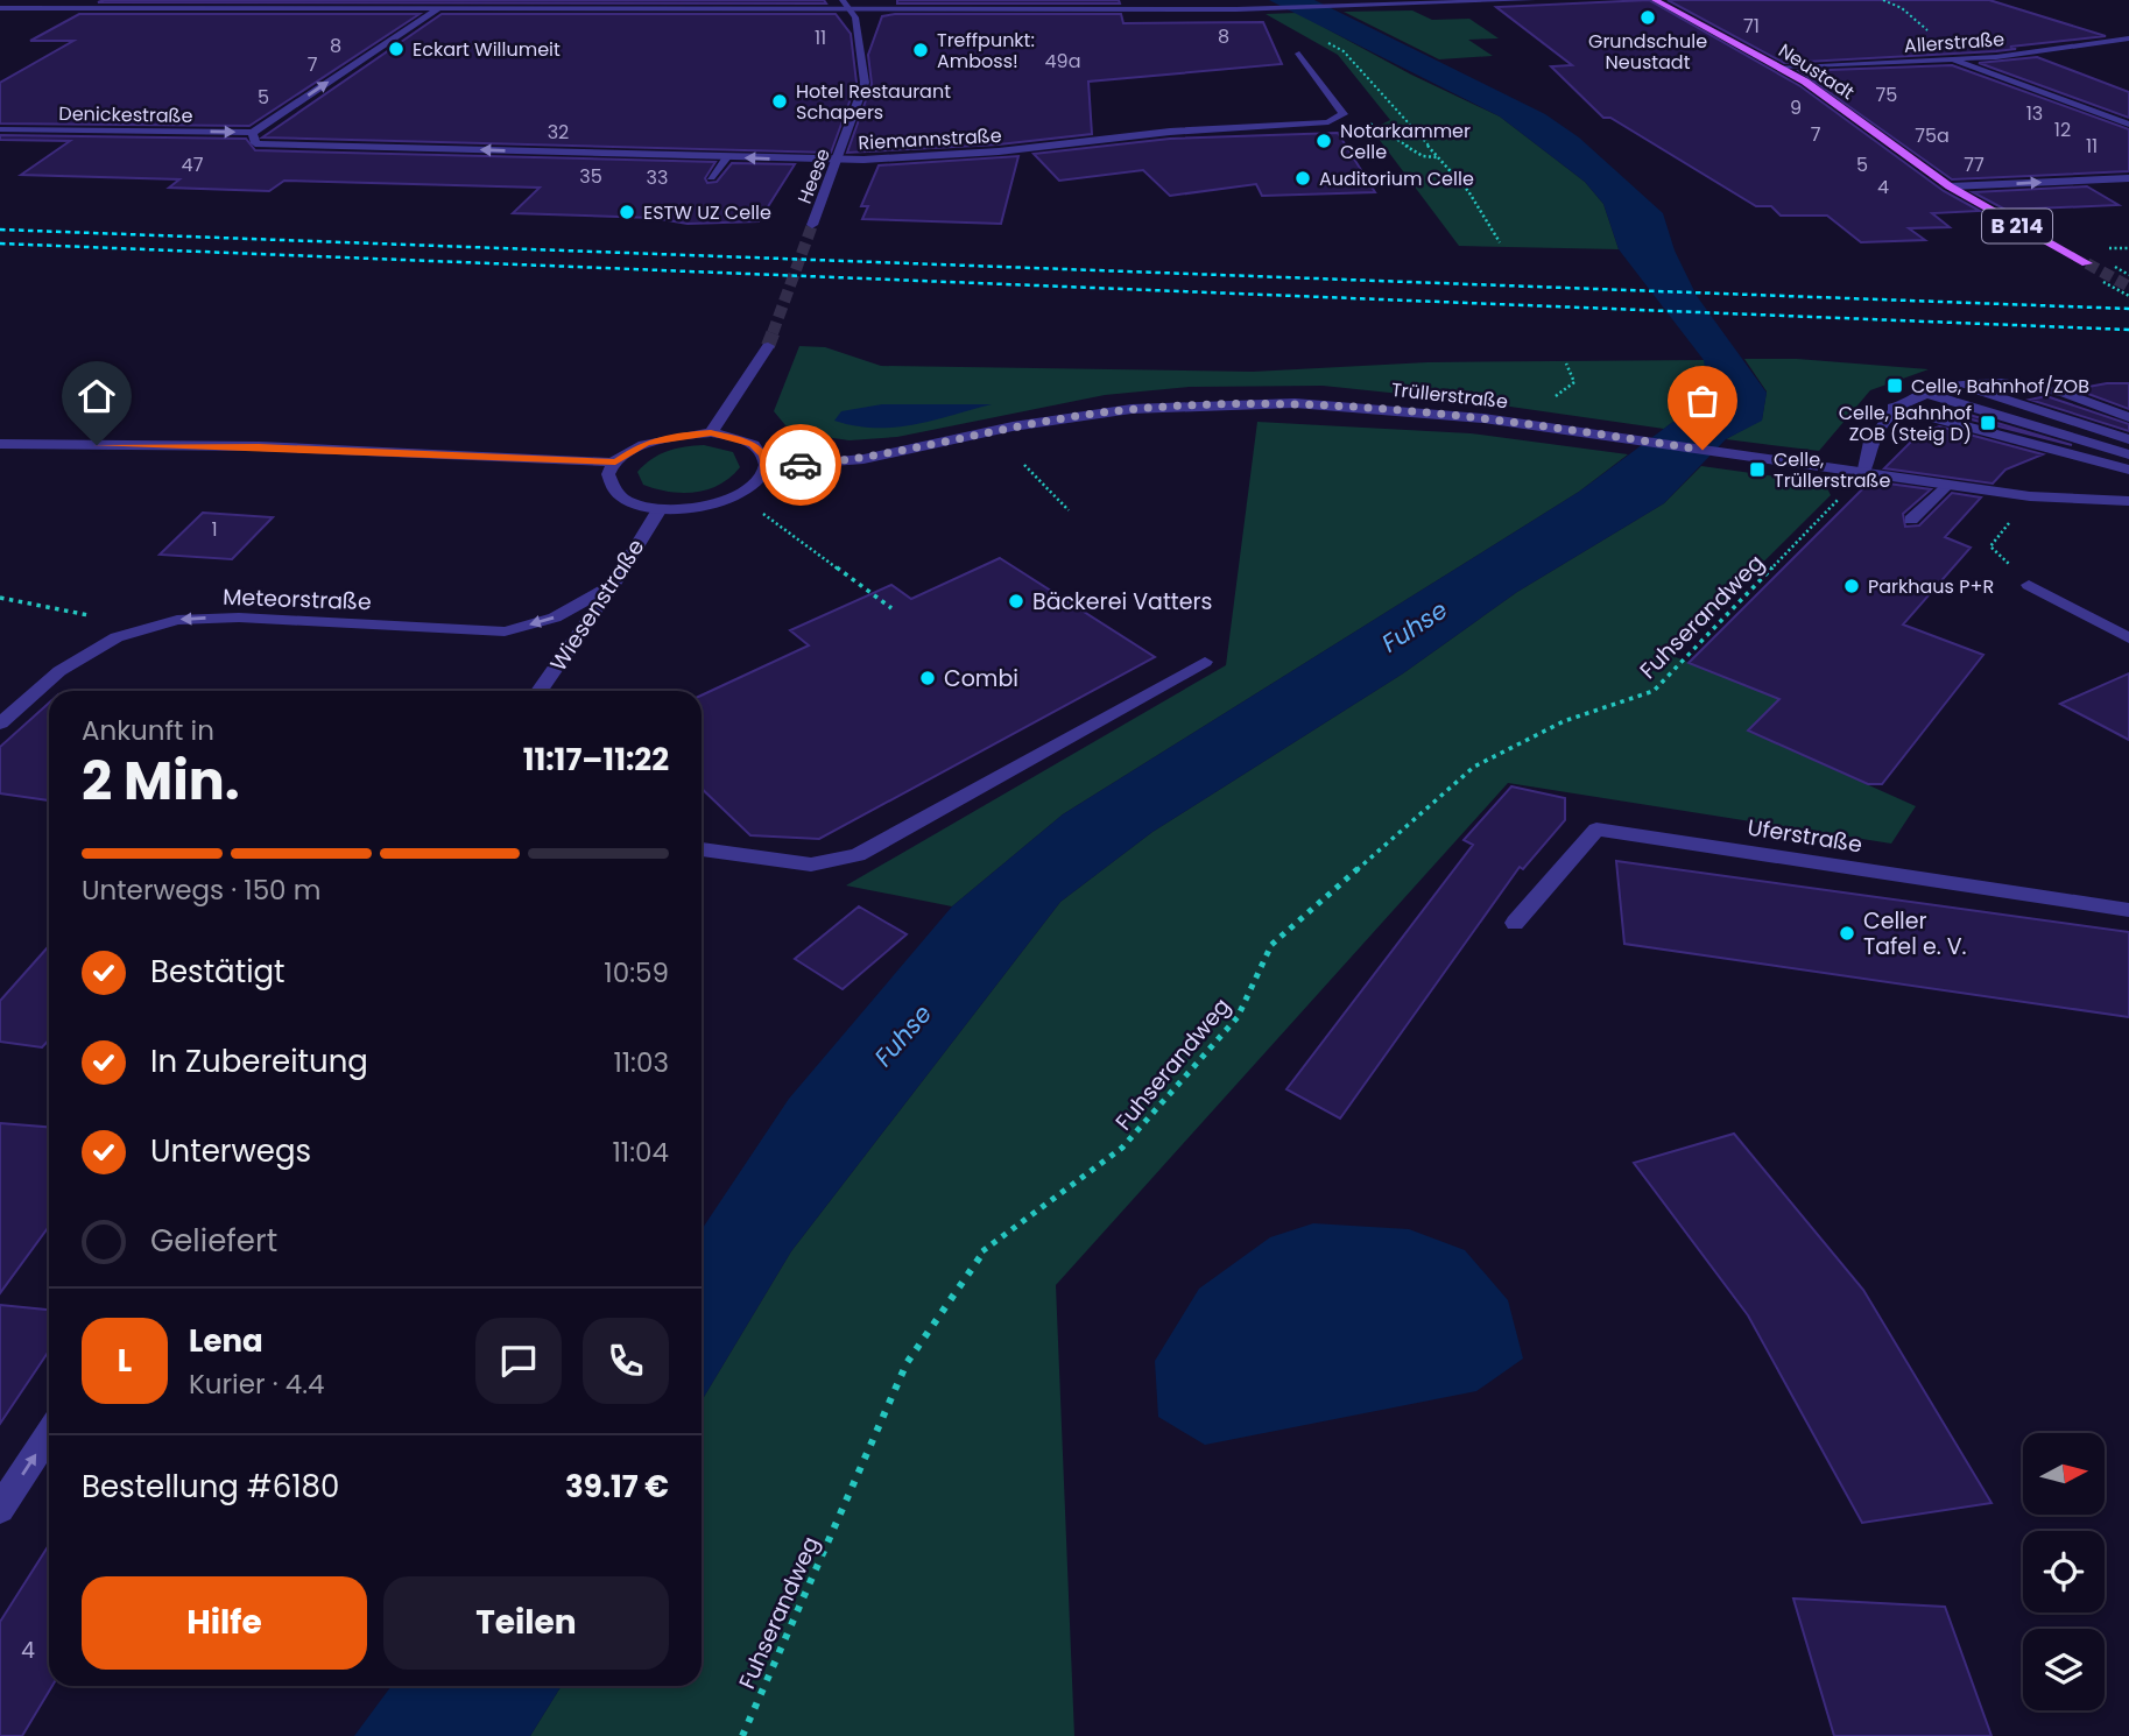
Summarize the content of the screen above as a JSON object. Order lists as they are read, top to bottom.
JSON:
{
  "streets": {
    "main road": ["Neustadt", "B 214"],
    "street": [
      "Allerstraße",
      "Denickestraße",
      "Riemannstraße",
      "Heese",
      "Trüllerstraße",
      "Meteorstraße",
      "Wiesenstraße",
      "Uferstraße"
    ],
    "path": ["Fuhserandweg"]
  },
  "crossings": [
    ["Allerstraße", "Neustadt"],
    ["Neustadt", "B 214"],
    ["Denickestraße", "Riemannstraße"],
    ["Riemannstraße", "Heese"],
    ["Trüllerstraße", "Wiesenstraße"],
    ["Meteorstraße", "Wiesenstraße"]
  ],
  "water": ["Fuhse"],
  "places": {
    "other": [
      "Grundschule Neustadt",
      "Eckart Willumeit",
      "Treffpunkt: Amboss!",
      "Hotel Restaurant Schapers",
      "Notarkammer Celle",
      "Auditorium Celle",
      "ESTW UZ Celle",
      "Parkhaus P+R",
      "Bäckerei Vatters",
      "Combi",
      "Celler Tafel e. V."
    ],
    "transit": ["Celle, Bahnhof/ZOB", "Celle, Bahnhof ZOB (Steig D)", "Celle, Trüllerstraße"]
  },
  "house_numbers": [
    "71",
    "8",
    "11",
    "8",
    "49a",
    "7",
    "75",
    "5",
    "9",
    "13",
    "12",
    "32",
    "7",
    "75a",
    "11",
    "47",
    "5",
    "77",
    "35",
    "33",
    "4",
    "1",
    "4"
  ],
  "north": "right",
  "page": {
    "heading": ["2 Min.", "Ankunft in", "11:17–11:22"],
    "panel": [
      "Lena",
      "Kurier · 4.4",
      "Bestellung #6180",
      "39.17 €"
    ],
    "bar": "Unterwegs · 150 m",
    "list": [
      ["Bestätigt", "10:59"],
      ["In Zubereitung", "11:03"],
      ["Unterwegs", "11:04"],
      "Geliefert"
    ],
    "round": "L",
    "buttons": ["Hilfe", "Teilen"]
  }
}
